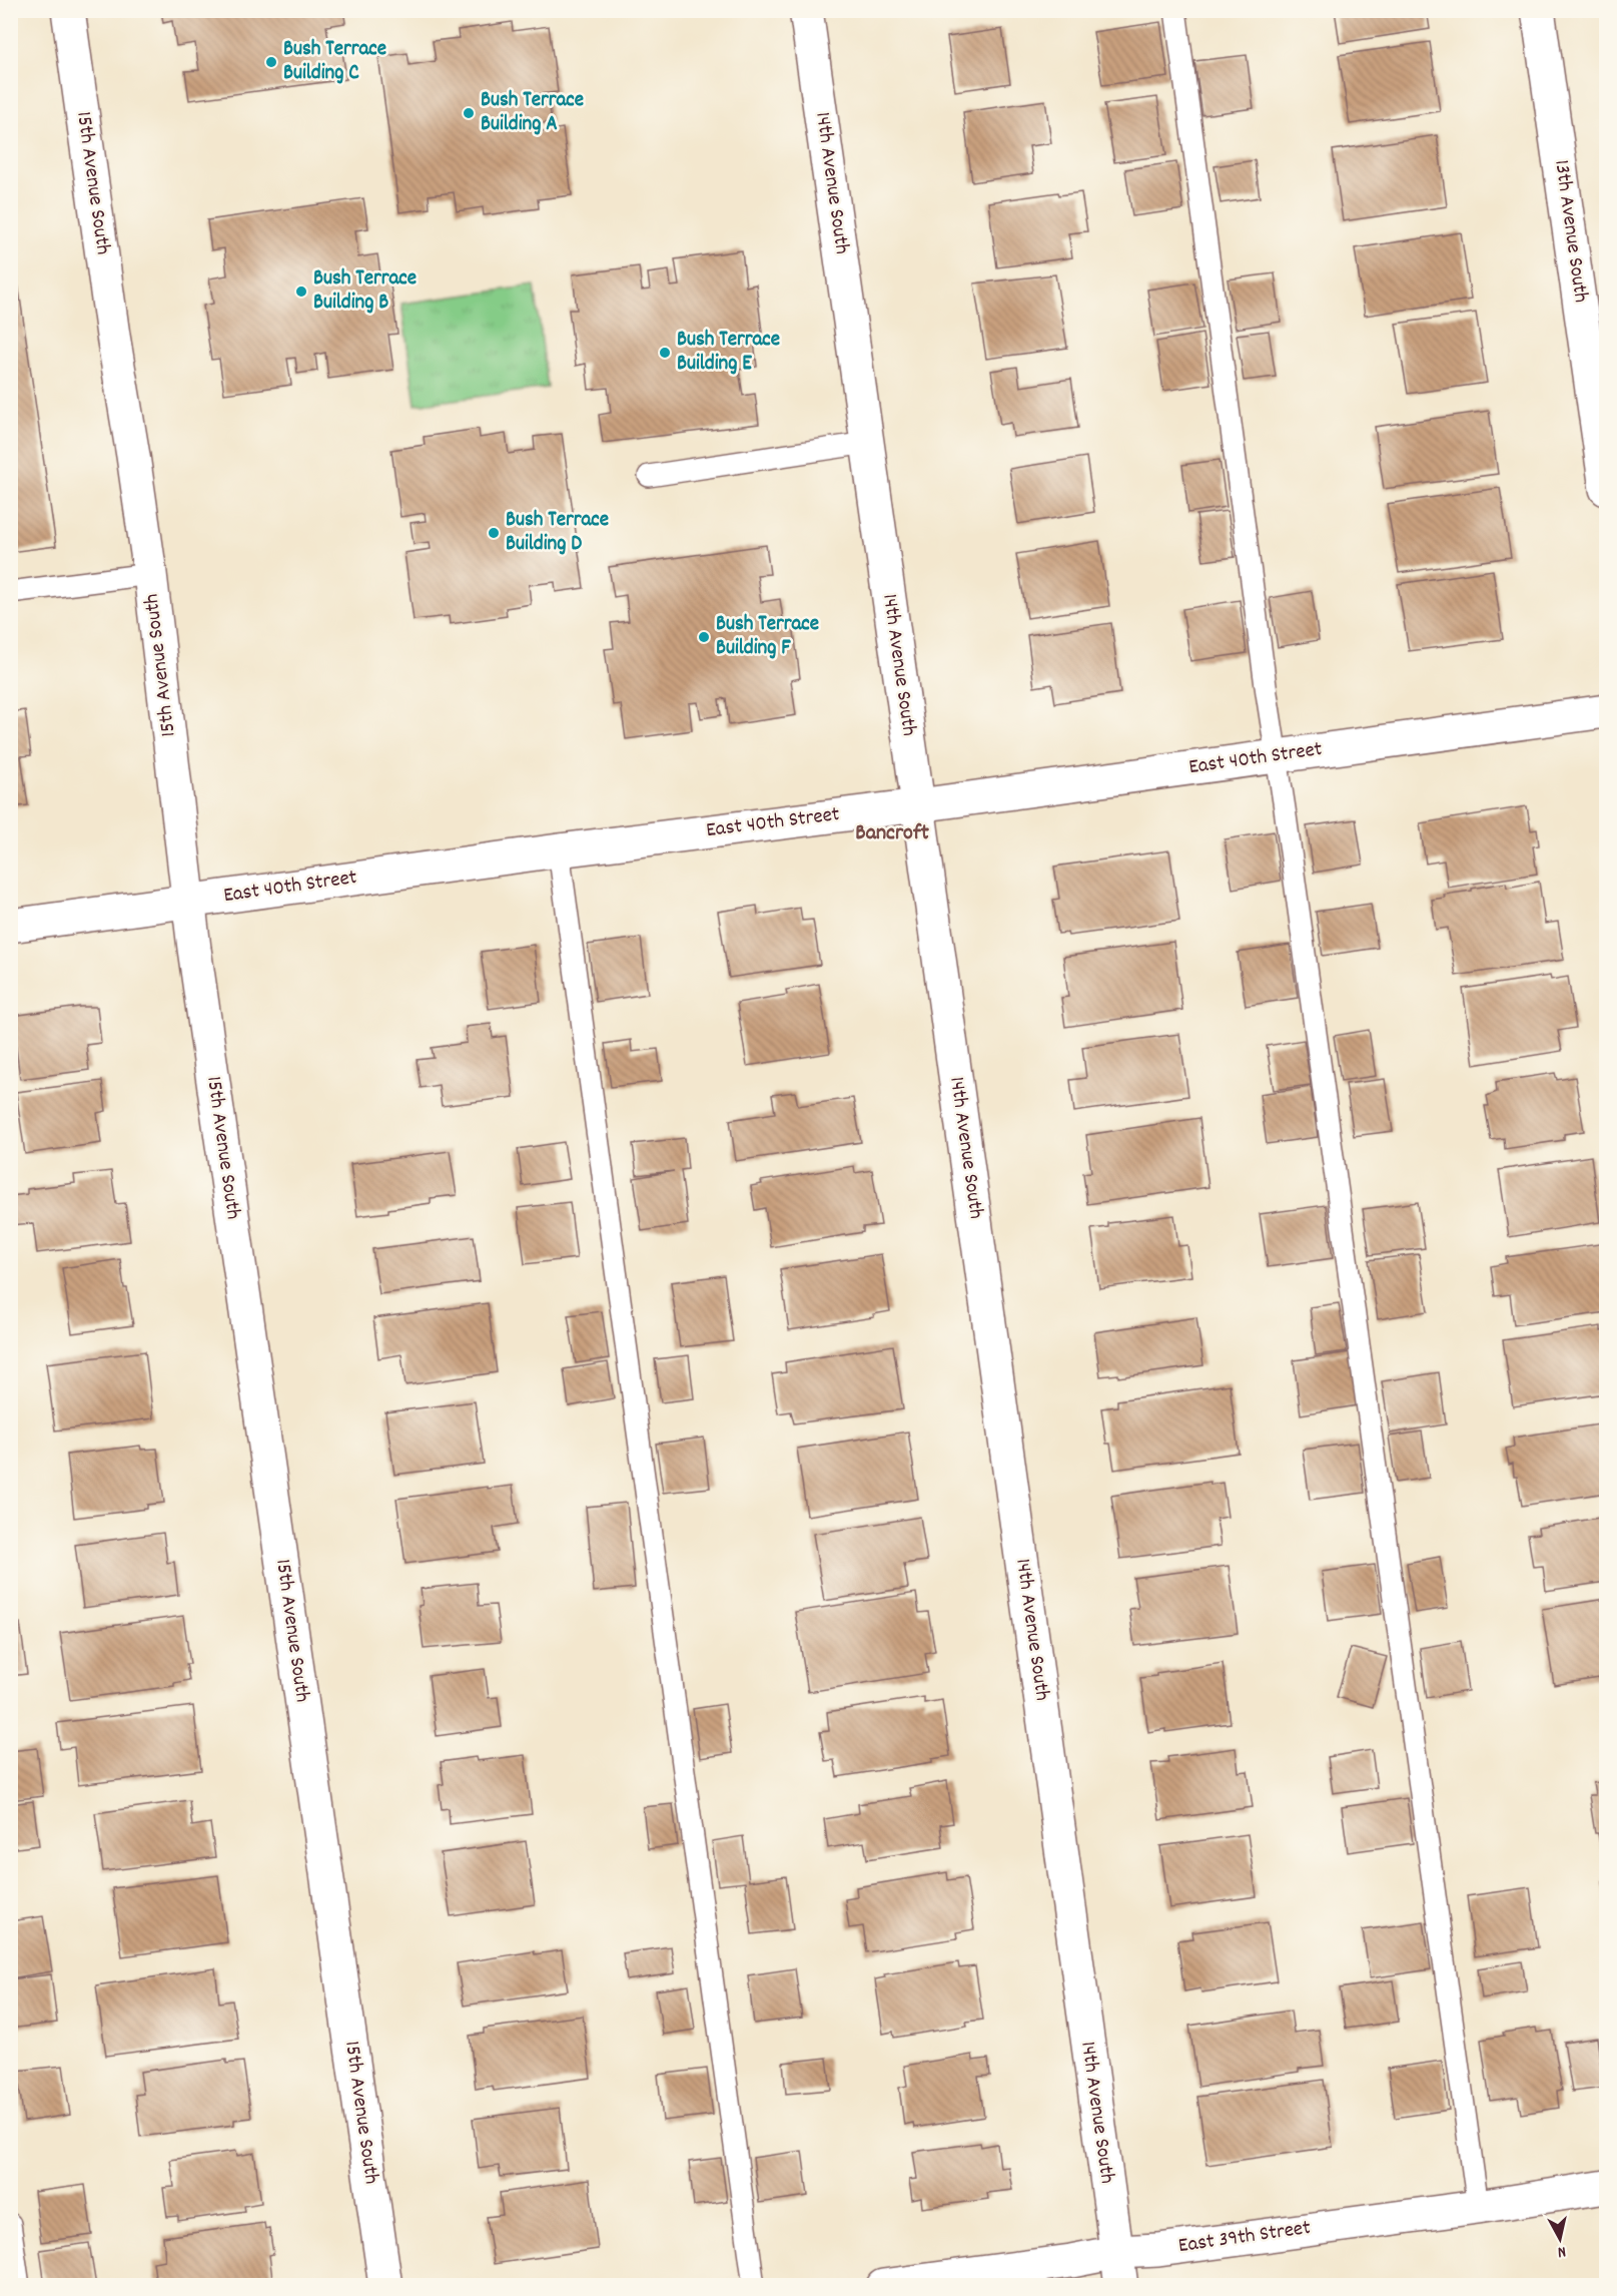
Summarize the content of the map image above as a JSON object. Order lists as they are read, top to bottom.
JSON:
{
  "streets": {
    "street": [
      "15th Avenue South",
      "14th Avenue South",
      "13th Avenue South",
      "East 40th Street",
      "East 39th Street"
    ]
  },
  "crossings": [
    ["15th Avenue South", "East 40th Street"],
    ["14th Avenue South", "East 40th Street"],
    ["14th Avenue South", "East 39th Street"]
  ],
  "districts": ["Bancroft"],
  "places": [
    "Bush Terrace Building C",
    "Bush Terrace Building A",
    "Bush Terrace Building B",
    "Bush Terrace Building E",
    "Bush Terrace Building D",
    "Bush Terrace Building F"
  ],
  "north": "bottom"
}
